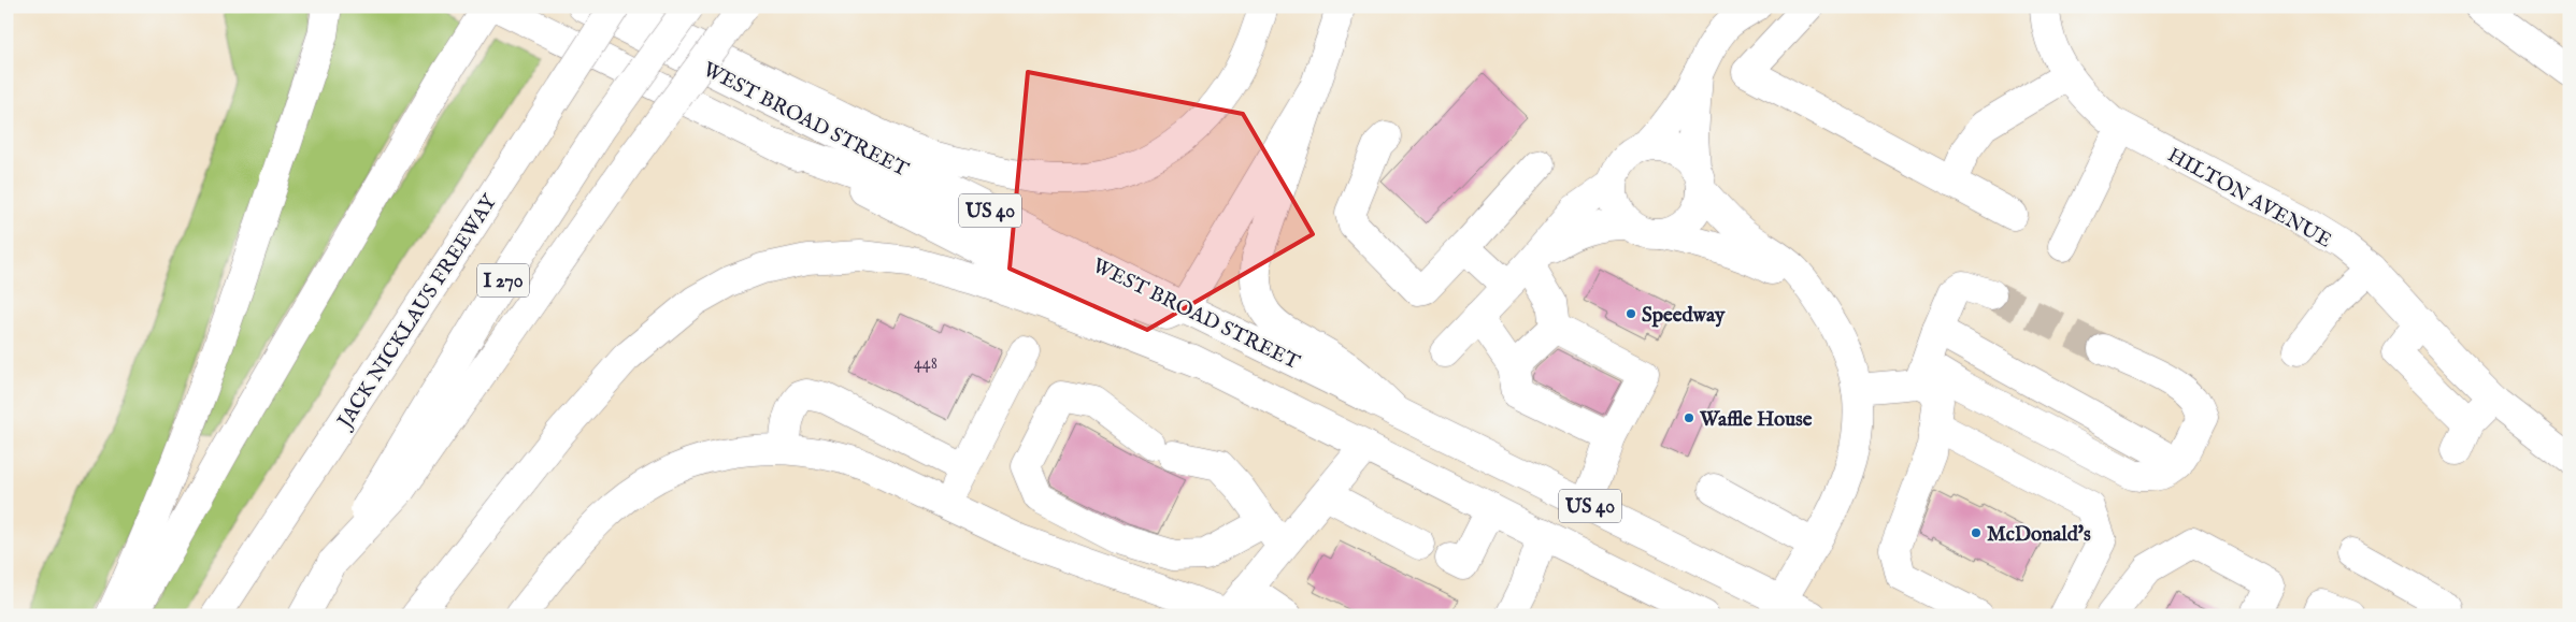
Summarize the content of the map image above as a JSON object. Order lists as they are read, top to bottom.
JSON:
{
  "streets": {
    "main road": [
      "WEST BROAD STREET",
      "HILTON AVENUE",
      "US 40",
      "I 270",
      "JACK NICKLAUS FREEWAY"
    ]
  },
  "places": ["Speedway", "Waffle House", "McDonald's"],
  "house_numbers": ["448"]
}
